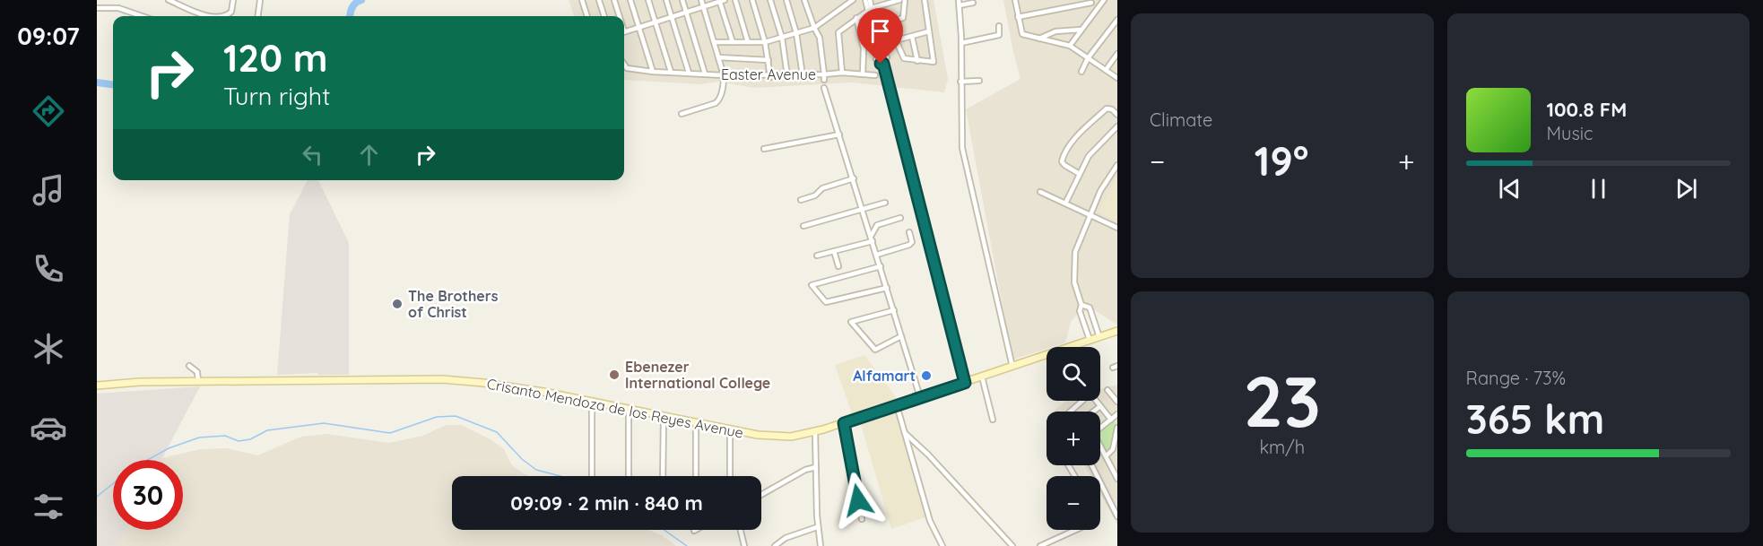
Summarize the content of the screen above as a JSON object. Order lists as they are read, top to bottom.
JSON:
{
  "streets": {
    "main road": ["Crisanto Mendoza de los Reyes Avenue"],
    "street": ["Easter Avenue"]
  },
  "places": ["The Brothers of Christ", "Ebenezer International College", "Alfamart"],
  "page": {
    "tabs": "09:07",
    "tile": [
      "Climate",
      ["23", "km/h"],
      ["Range · 73%", "365 km"]
    ],
    "turn": ["120 m", "Turn right"],
    "song": ["100.8 FM", "Music"],
    "heat": ["−", "19°", "+"],
    "map_buttons": ["+", "−"],
    "limit": "30",
    "trip": "09:09 · 2 min · 840 m"
  }
}
